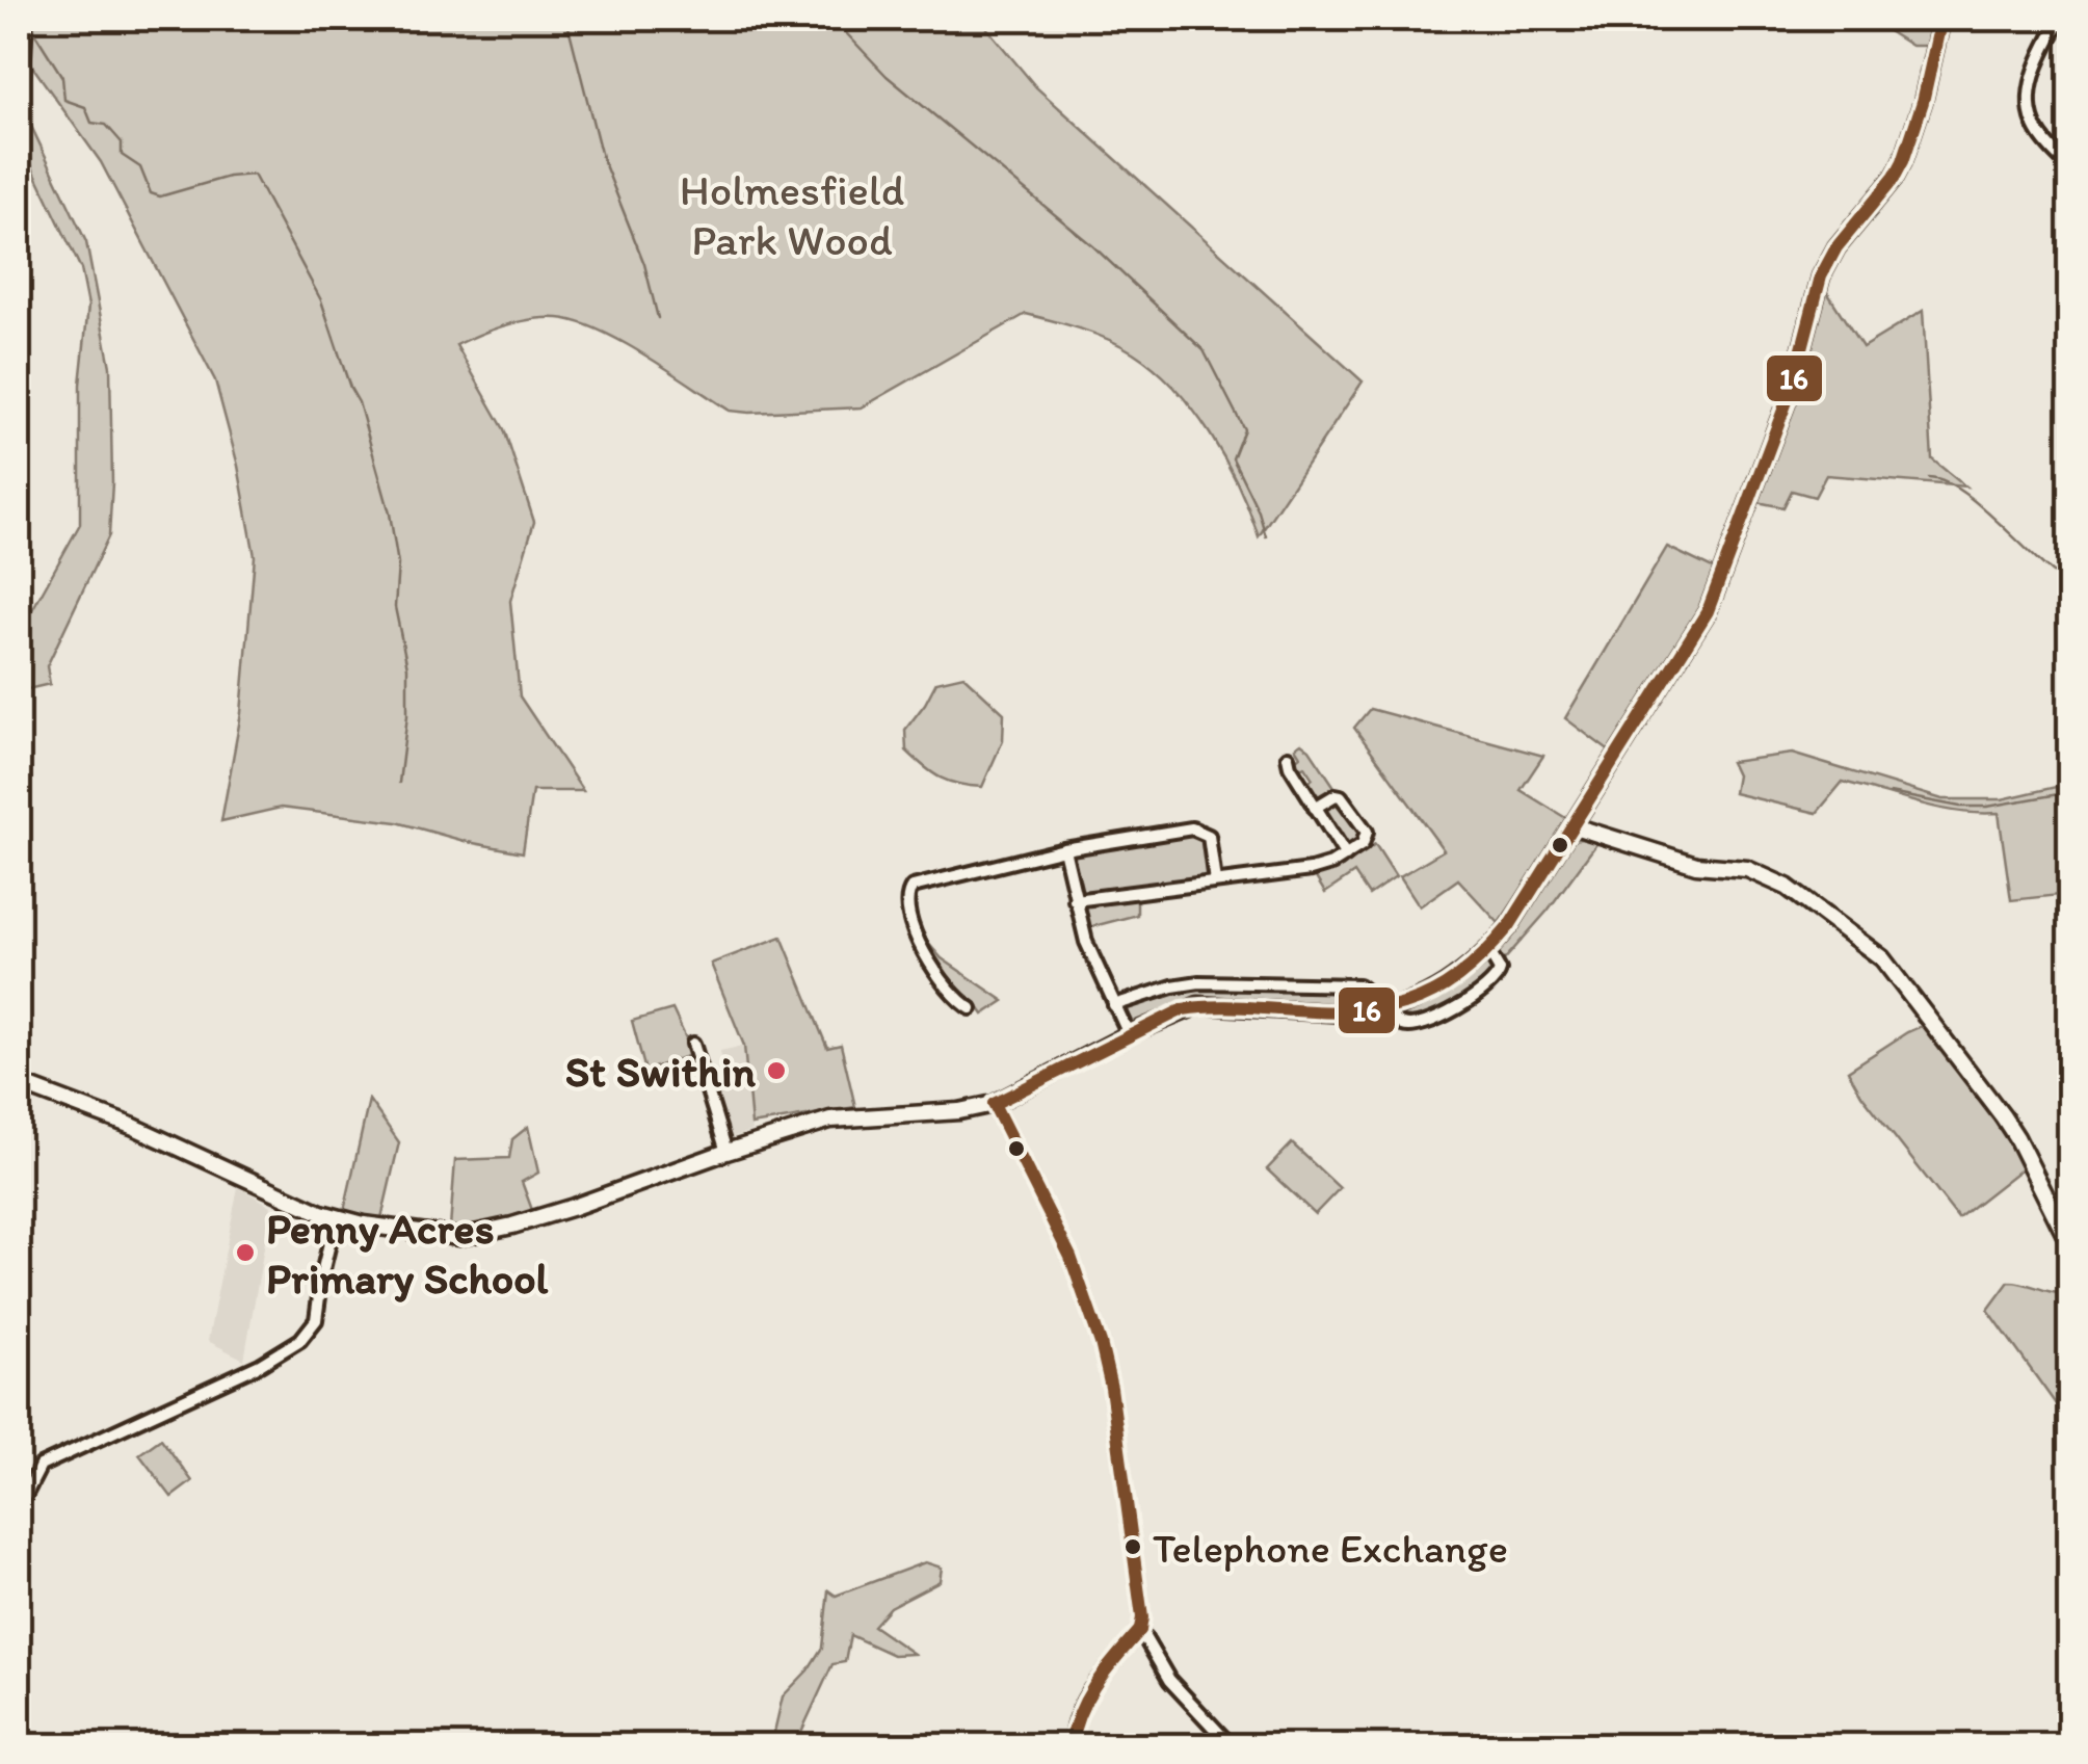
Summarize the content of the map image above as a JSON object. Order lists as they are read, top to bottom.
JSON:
{
  "parks": ["Holmesfield Park Wood"],
  "places": ["St Swithin", "Penny Acres Primary School", "Telephone Exchange"],
  "lines": ["transit line 16"]
}
